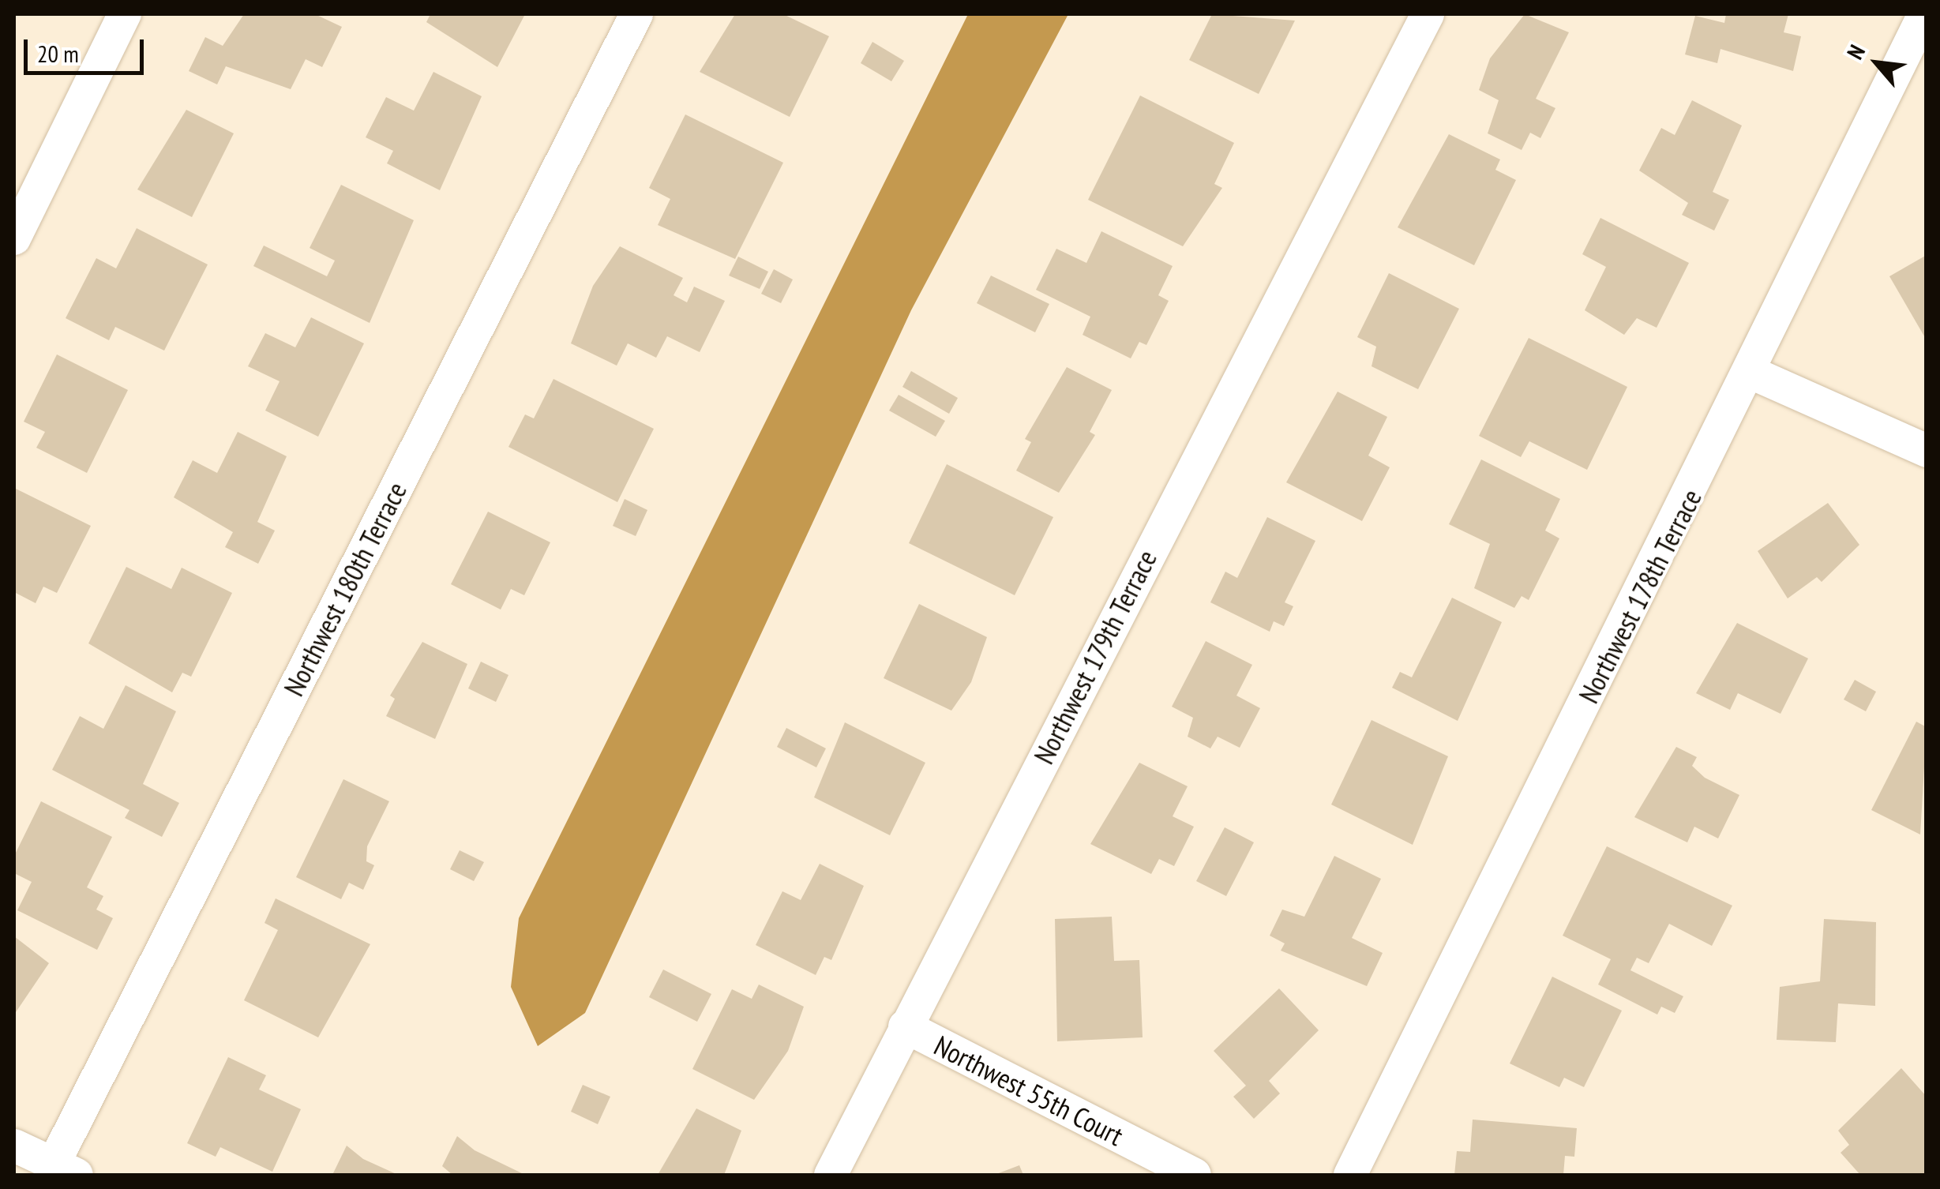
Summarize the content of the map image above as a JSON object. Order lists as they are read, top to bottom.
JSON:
{
  "streets": {
    "street": [
      "Northwest 180th Terrace",
      "Northwest 178th Terrace",
      "Northwest 179th Terrace",
      "Northwest 55th Court"
    ]
  },
  "crossings": [
    ["Northwest 179th Terrace", "Northwest 55th Court"]
  ],
  "scale_bar": "20 m",
  "north": "top left"
}
